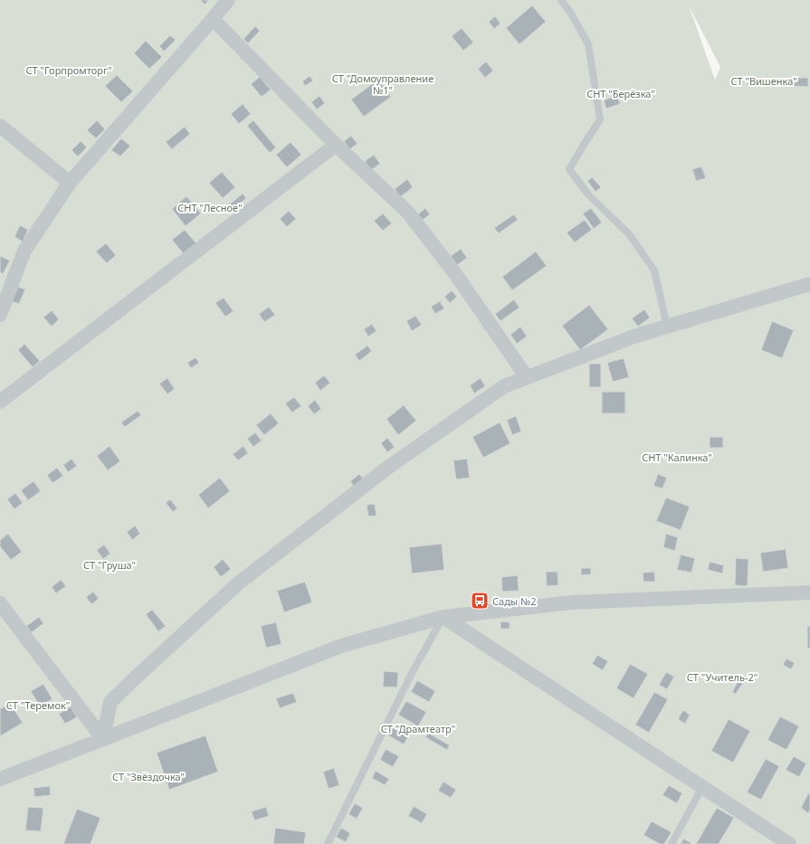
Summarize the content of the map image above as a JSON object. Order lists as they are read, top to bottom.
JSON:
{
  "parks": [
    "СТ \"Горпромторг\"",
    "СТ \"Домоуправление №1\"",
    "СТ \"Вишенка\"",
    "СНТ \"Берёзка\"",
    "СНТ \"Лесное\"",
    "СНТ \"Калинка\"",
    "СТ \"Груша\"",
    "СТ \"Учитель-2\"",
    "СТ \"Теремок\"",
    "СТ \"Драмтеатр\"",
    "СТ \"Звёздочка\""
  ],
  "places": {
    "bus stop": ["Сады №2"]
  }
}
